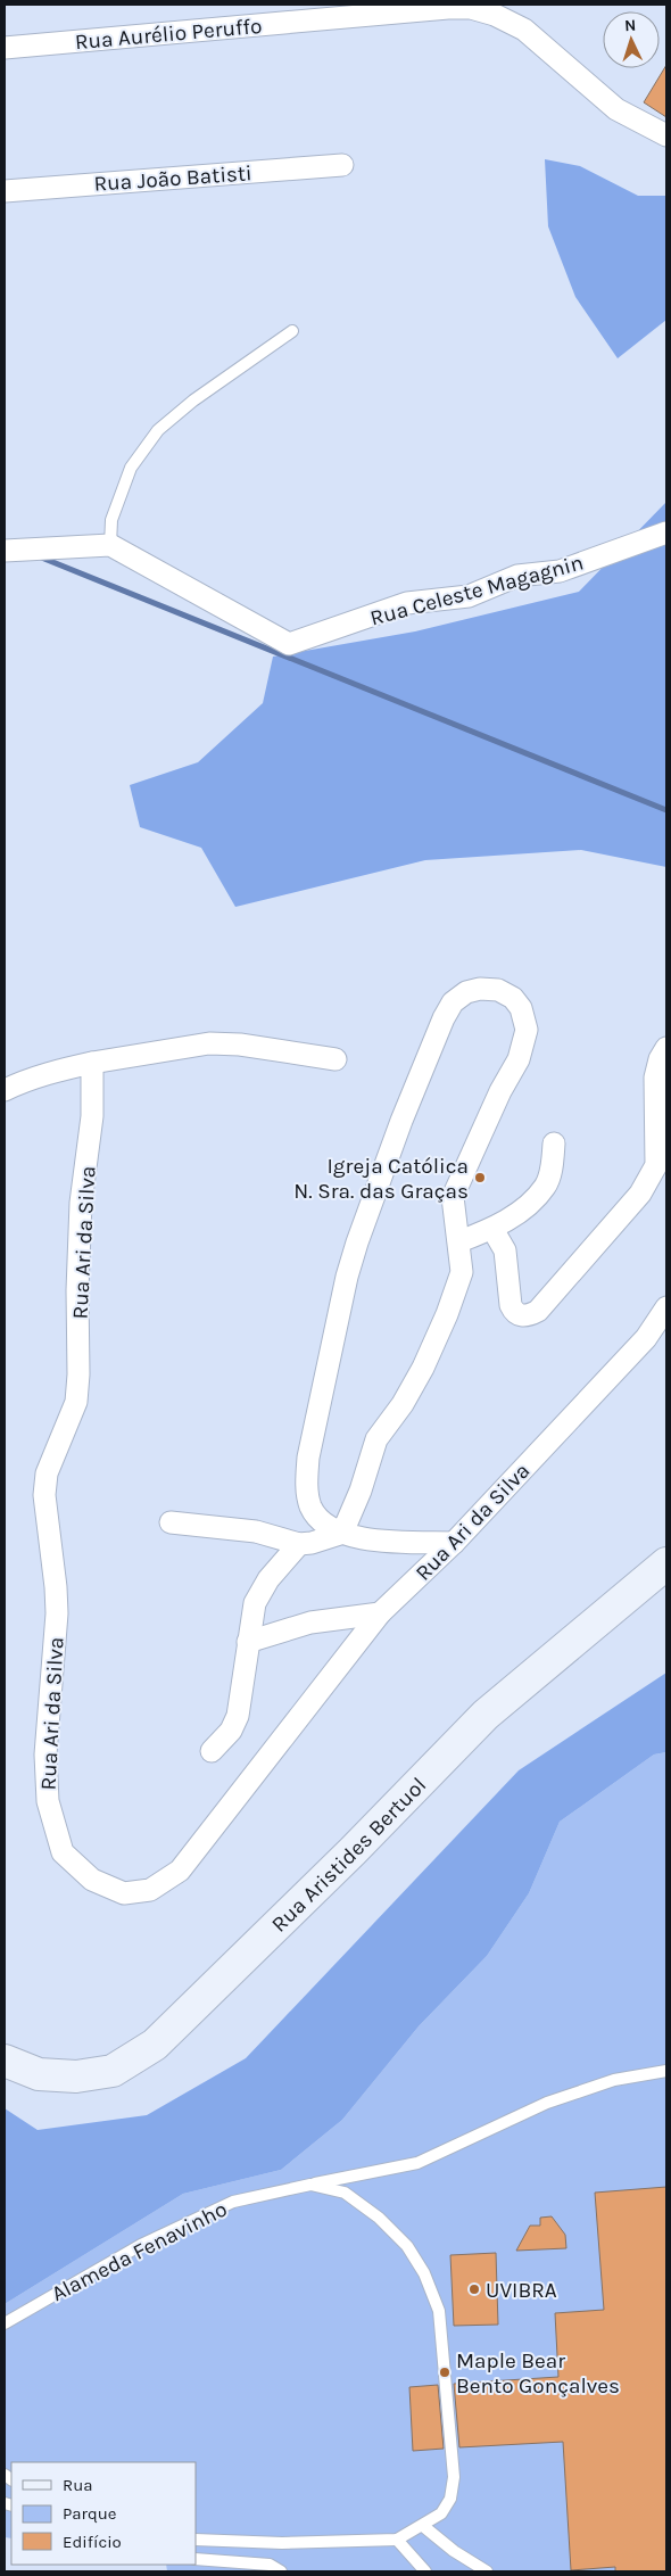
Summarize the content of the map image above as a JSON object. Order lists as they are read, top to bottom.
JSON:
{
  "streets": {
    "main road": ["Rua Aristides Bertuol"],
    "street": [
      "Rua Aurélio Peruffo",
      "Rua João Batisti",
      "Rua Celeste Magagnin",
      "Rua Ari da Silva"
    ],
    "lane": ["Alameda Fenavinho"]
  },
  "places": ["Igreja Católica N. Sra. das Graças", "UVIBRA", "Maple Bear Bento Gonçalves"],
  "legend": ["Rua", "Parque", "Edifício"],
  "north": "top"
}
